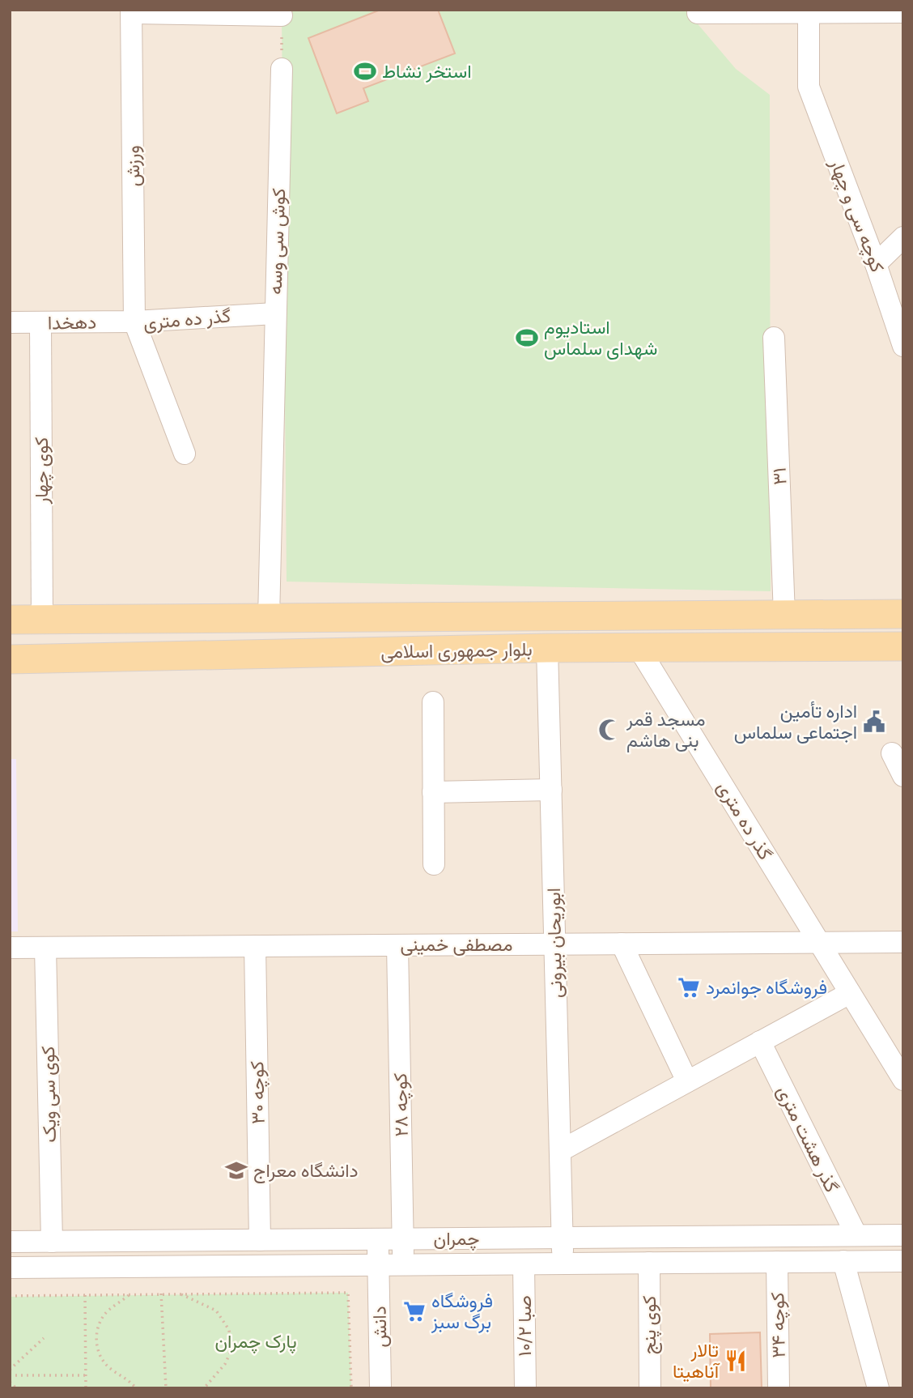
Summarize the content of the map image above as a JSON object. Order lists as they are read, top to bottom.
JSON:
{
  "streets": {
    "main road": ["بلوار جمهوری اسلامی"],
    "street": [
      "ورزش",
      "کوچه سی و چهار",
      "کوش سی وسه",
      "گذر ده متری",
      "دهخدا",
      "کوی چهار",
      "۳۱",
      "ابوریحان بیرونی",
      "مصطفی خمینی",
      "کوچه ۳۰",
      "کوی سی ویک",
      "کوچه ۲۸",
      "گذر هشت متری",
      "چمران",
      "کوی پنج",
      "کوچه ۳۴",
      "صبا ۱۰/۲",
      "دانش"
    ]
  },
  "crossings": [
    ["ورزش", "گذر ده متری"],
    ["ورزش", "دهخدا"],
    ["کوش سی وسه", "گذر ده متری"],
    ["کوش سی وسه", "بلوار جمهوری اسلامی"],
    ["گذر ده متری", "دهخدا"],
    ["گذر ده متری", "بلوار جمهوری اسلامی"],
    ["گذر ده متری", "مصطفی خمینی"],
    ["دهخدا", "کوی چهار"],
    ["کوی چهار", "بلوار جمهوری اسلامی"],
    ["۳۱", "بلوار جمهوری اسلامی"],
    ["بلوار جمهوری اسلامی", "ابوریحان بیرونی"],
    ["ابوریحان بیرونی", "مصطفی خمینی"],
    ["ابوریحان بیرونی", "چمران"],
    ["مصطفی خمینی", "کوچه ۳۰"],
    ["مصطفی خمینی", "کوی سی ویک"],
    ["مصطفی خمینی", "کوچه ۲۸"],
    ["کوچه ۳۰", "چمران"],
    ["کوی سی ویک", "چمران"],
    ["کوچه ۲۸", "چمران"],
    ["گذر هشت متری", "چمران"],
    ["چمران", "کوی پنج"],
    ["چمران", "کوچه ۳۴"],
    ["چمران", "صبا ۱۰/۲"],
    ["چمران", "دانش"]
  ],
  "parks": ["پارک چمران"],
  "places": {
    "sports": ["استخر نشاط", "استادیوم شهدای سلماس"],
    "public building": ["اداره تأمین اجتماعی سلماس"],
    "mosque": ["مسجد قمر بنی هاشم"],
    "supermarket": ["فروشگاه جوانمرد", "فروشگاه برگ سبز"],
    "school or university": ["دانشگاه معراج"],
    "restaurant": ["تالار آناهیتا"]
  }
}
